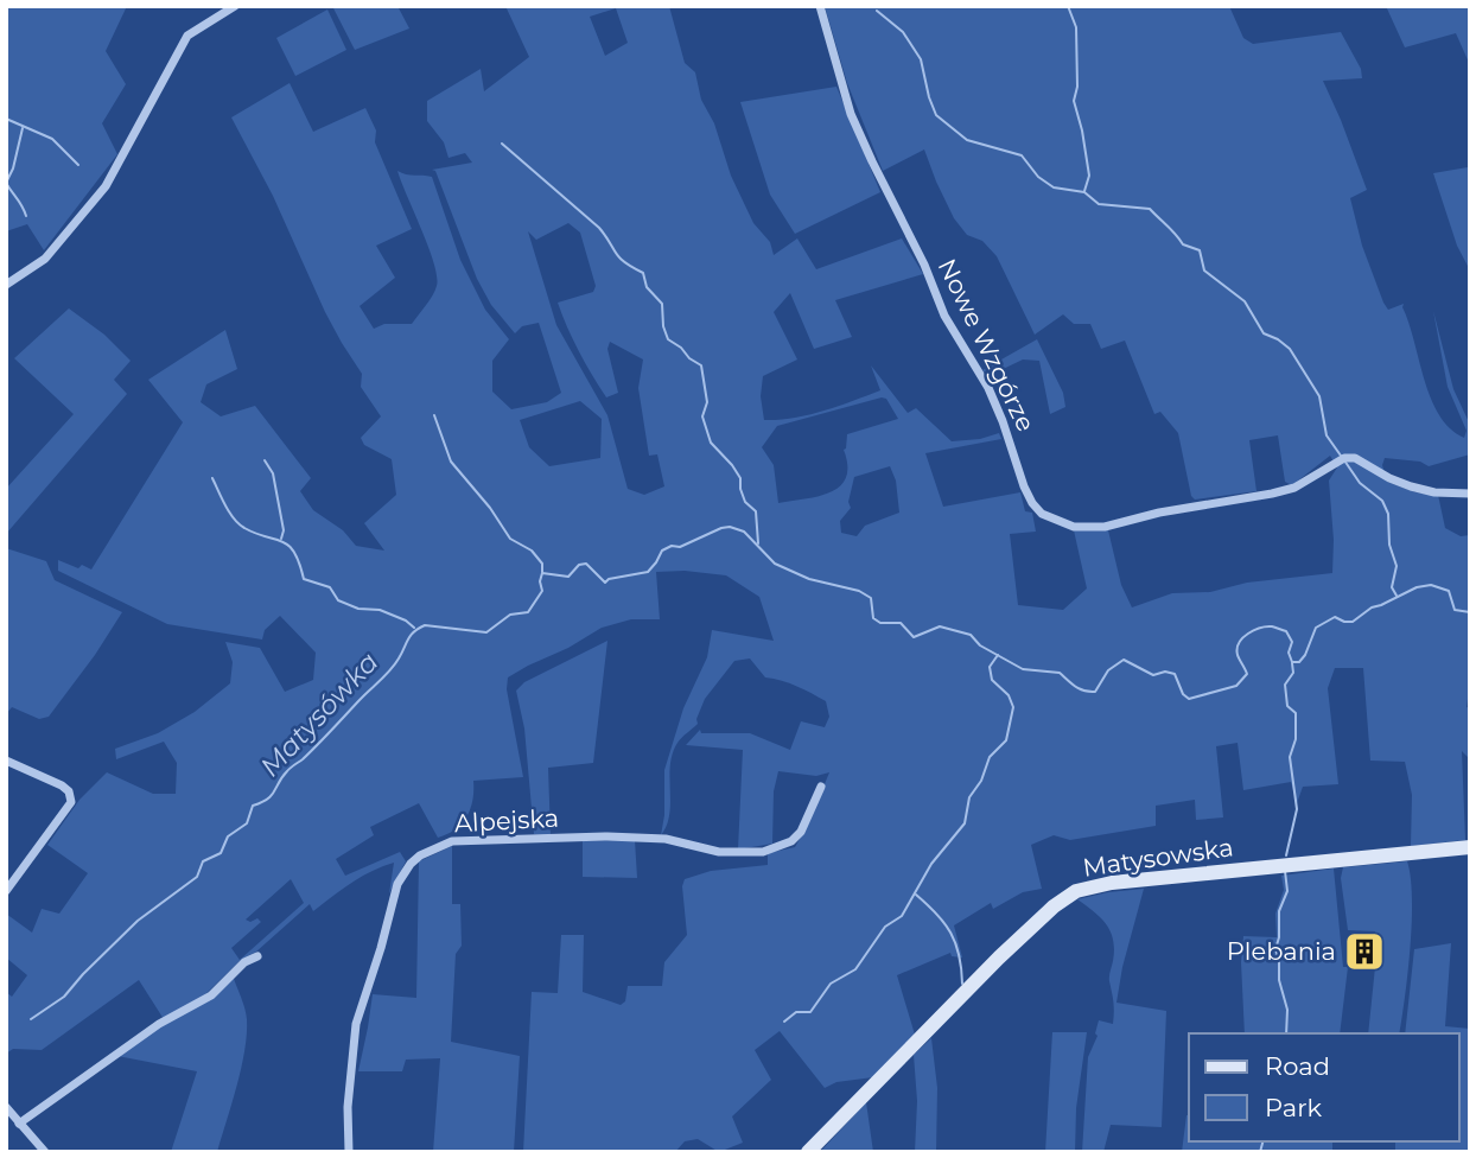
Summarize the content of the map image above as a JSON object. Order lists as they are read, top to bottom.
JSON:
{
  "streets": {
    "street": ["Nowe Wzgórze", "Alpejska", "Matysowska"]
  },
  "water": ["Matysówka"],
  "places": {
    "building": ["Plebania"]
  },
  "legend": ["Road", "Park"]
}
